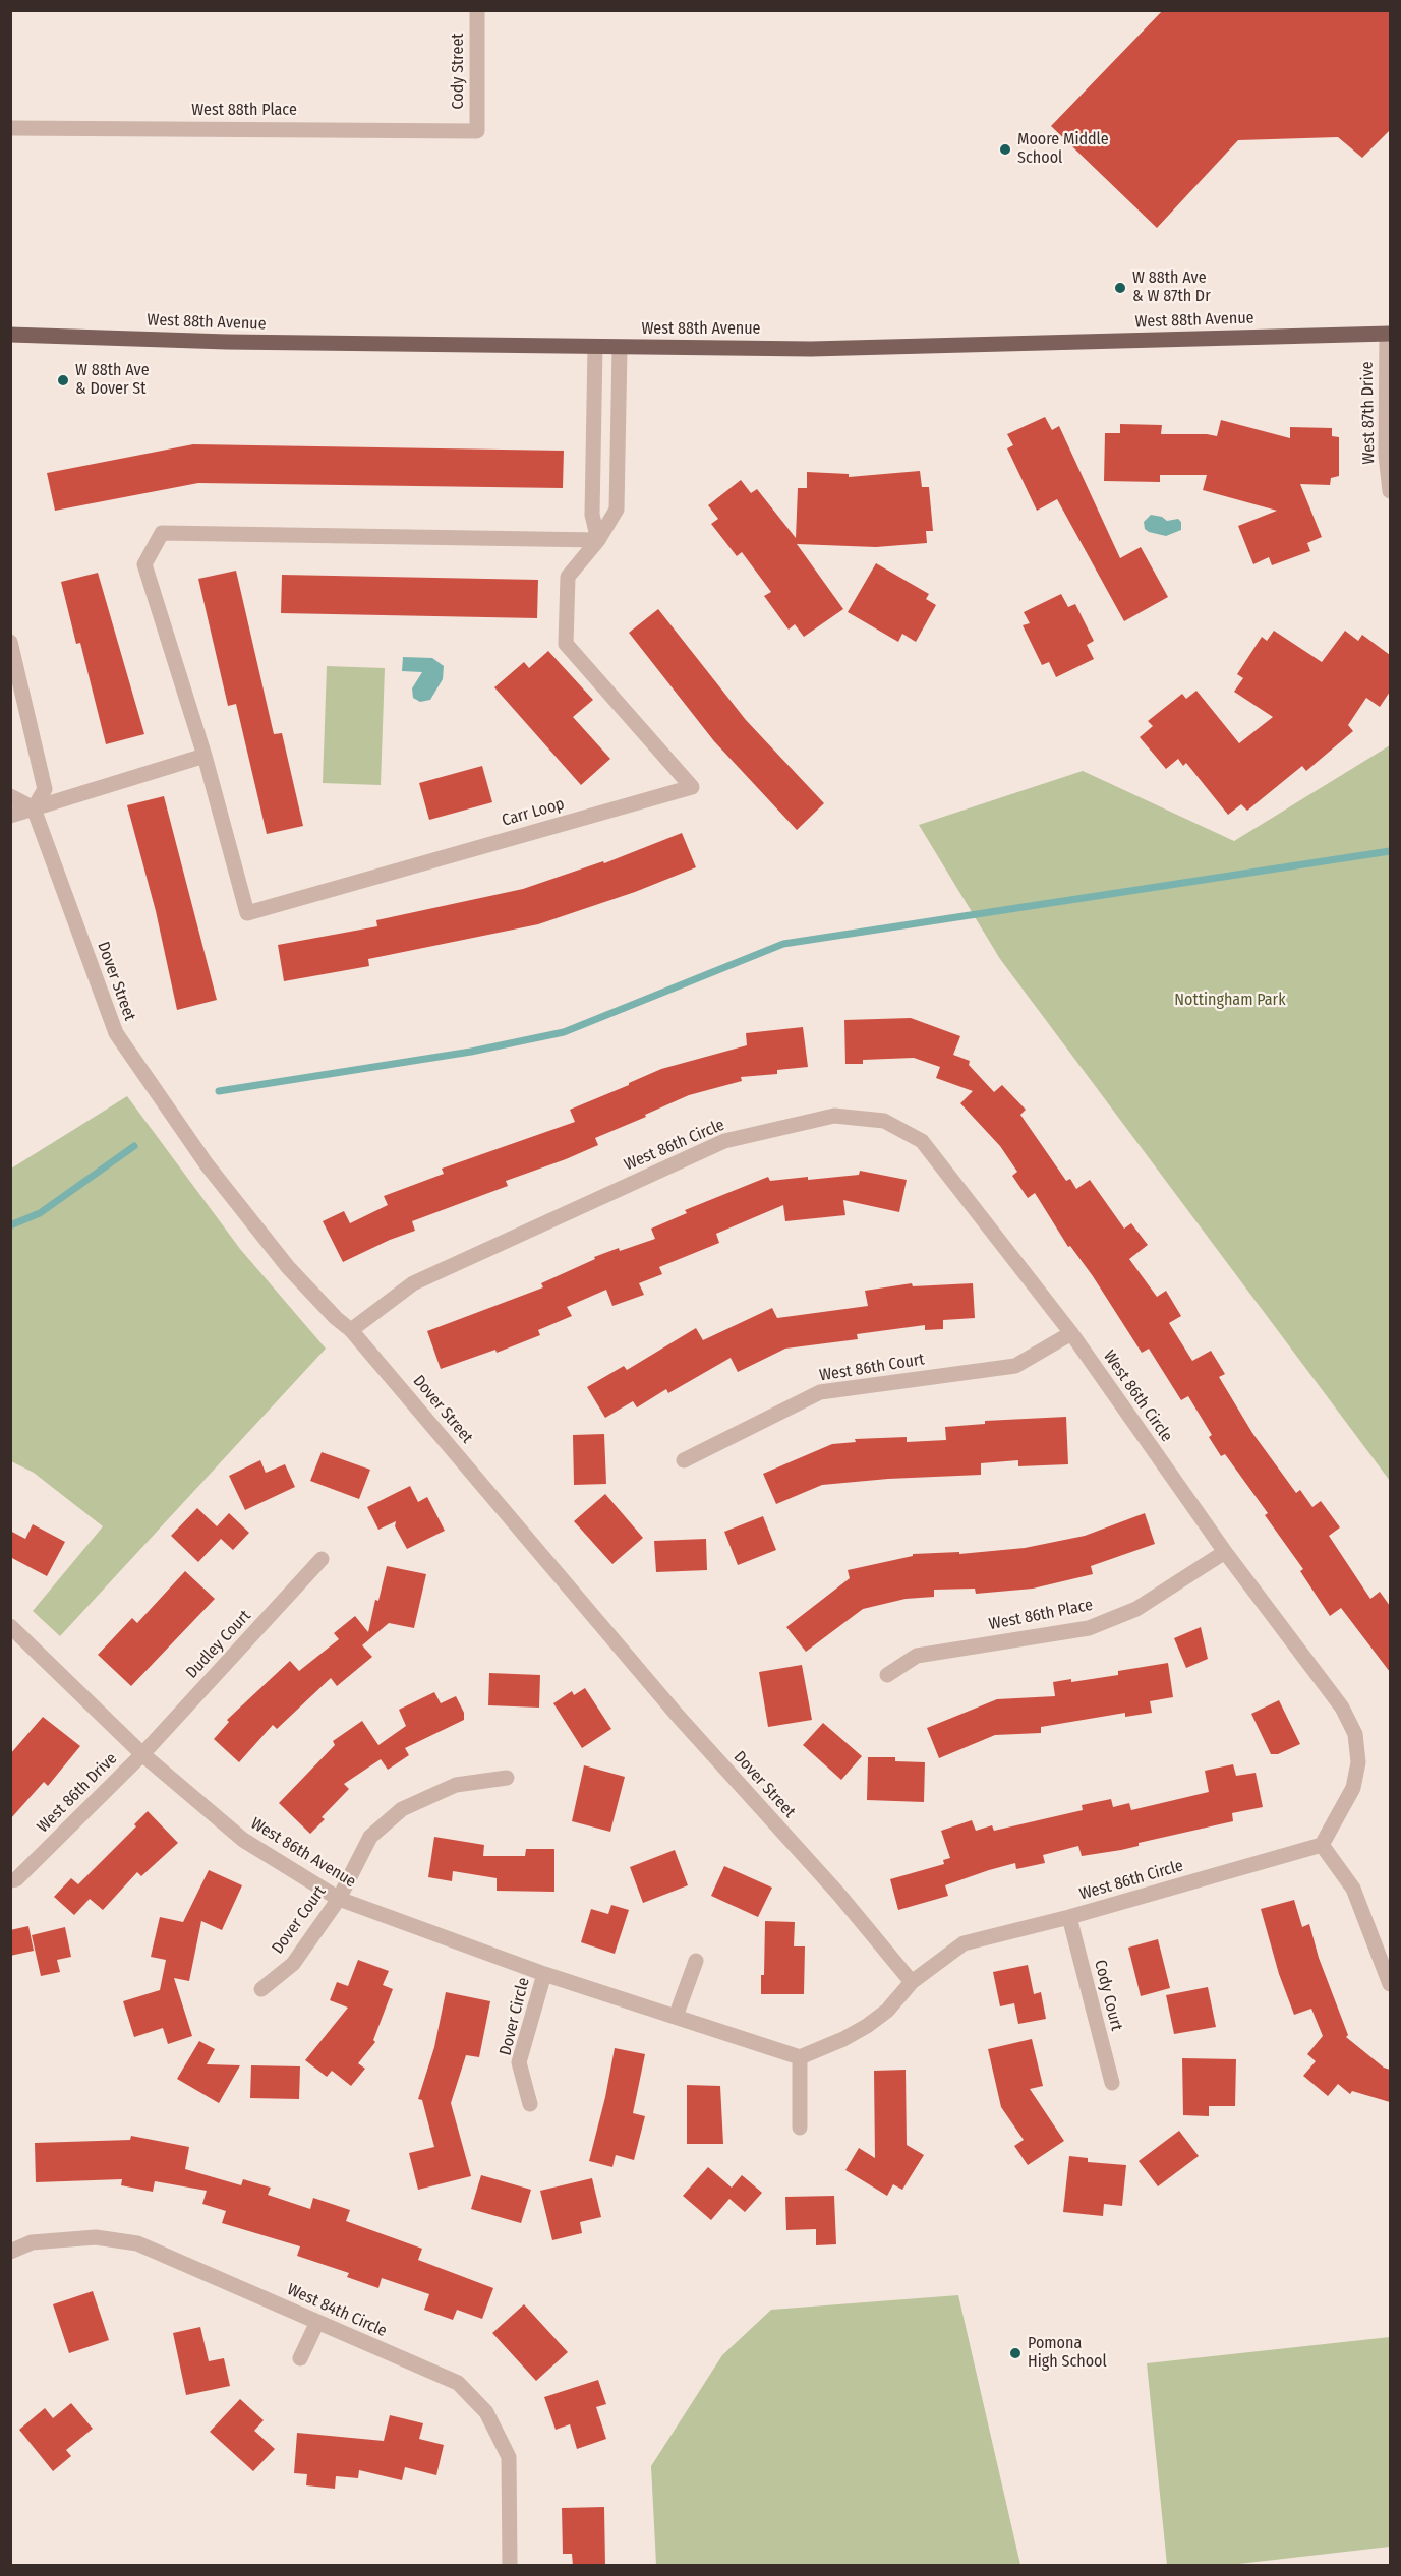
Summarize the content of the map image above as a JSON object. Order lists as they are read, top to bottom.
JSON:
{
  "streets": {
    "main road": ["West 88th Avenue"],
    "street": [
      "Cody Street",
      "West 88th Place",
      "West 87th Drive",
      "Carr Loop",
      "Dover Street",
      "West 86th Circle",
      "West 86th Court",
      "West 86th Place",
      "Dudley Court",
      "West 86th Drive",
      "West 86th Avenue",
      "Dover Court",
      "Cody Court",
      "Dover Circle",
      "West 84th Circle"
    ]
  },
  "crossings": [
    ["Cody Street", "West 88th Place"],
    ["West 88th Avenue", "West 87th Drive"],
    ["West 88th Avenue", "Carr Loop"],
    ["Dover Street", "West 86th Circle"],
    ["West 86th Circle", "West 86th Court"],
    ["West 86th Circle", "West 86th Place"],
    ["West 86th Circle", "Cody Court"],
    ["Dudley Court", "West 86th Drive"],
    ["Dudley Court", "West 86th Avenue"],
    ["West 86th Drive", "West 86th Avenue"],
    ["West 86th Avenue", "Dover Court"],
    ["West 86th Avenue", "Dover Circle"]
  ],
  "parks": ["Nottingham Park"],
  "places": [
    "Moore Middle School",
    "W 88th Ave & W 87th Dr",
    "W 88th Ave & Dover St",
    "Pomona High School"
  ]
}
